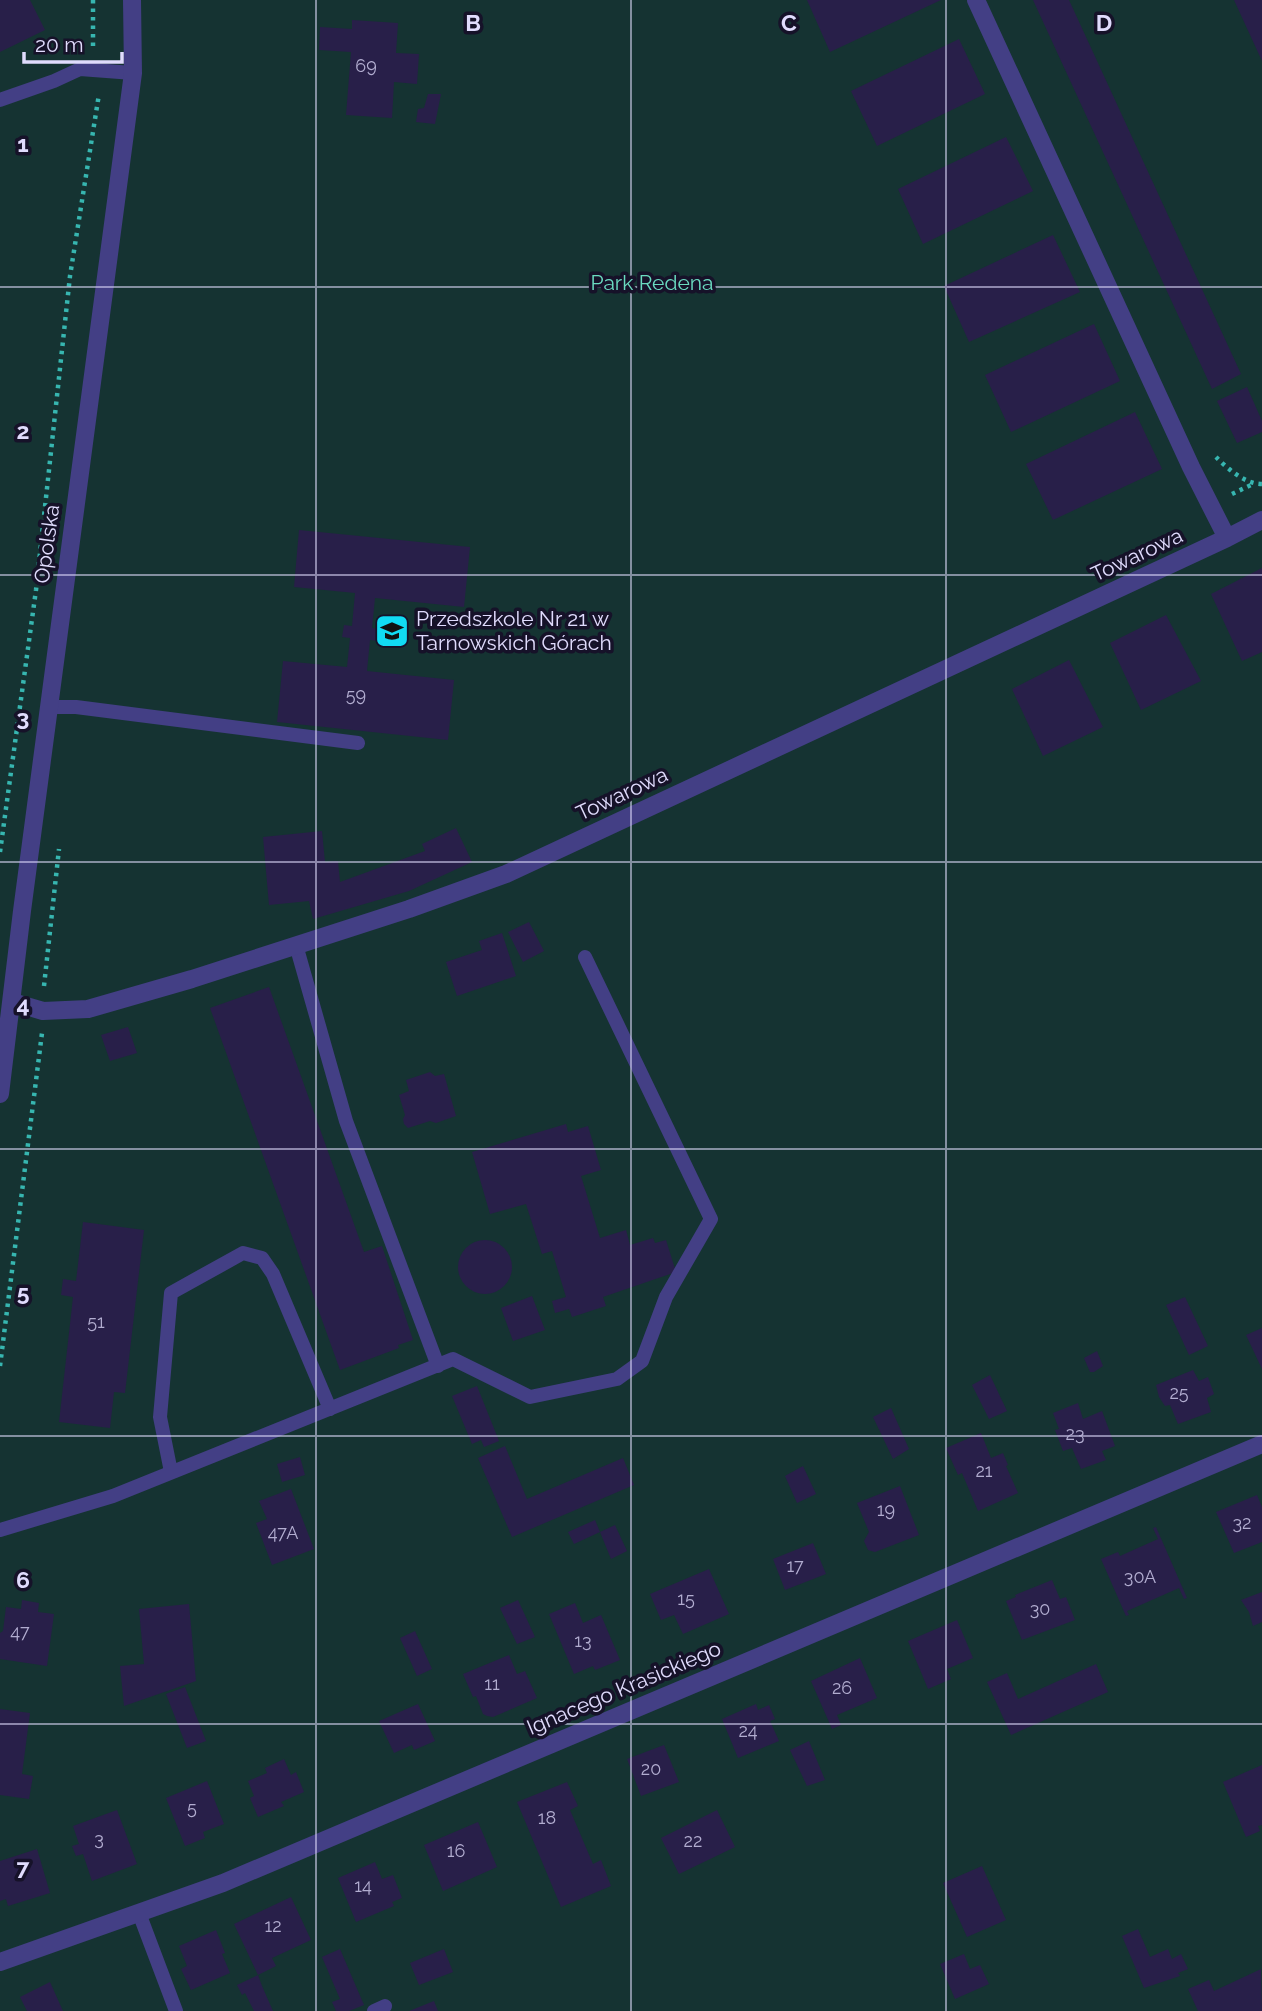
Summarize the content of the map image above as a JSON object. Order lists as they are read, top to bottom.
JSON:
{
  "streets": {
    "street": ["Opolska", "Towarowa", "Ignacego Krasickiego"]
  },
  "crossings": [
    ["Opolska", "Towarowa"]
  ],
  "parks": ["Park Redena"],
  "places": {
    "school or university": ["Przedszkole Nr 21 w Tarnowskich Górach"]
  },
  "house_numbers": [
    "69",
    "59",
    "51",
    "25",
    "23",
    "21",
    "19",
    "32",
    "47A",
    "17",
    "30A",
    "15",
    "30",
    "47",
    "13",
    "11",
    "26",
    "24",
    "20",
    "5",
    "18",
    "3",
    "22",
    "16",
    "14",
    "12"
  ],
  "scale_bar": "20 m",
  "grid": {
    "columns": ["B", "C", "D"],
    "rows": [
      "1",
      "2",
      "3",
      "4",
      "5",
      "6",
      "7"
    ]
  }
}
